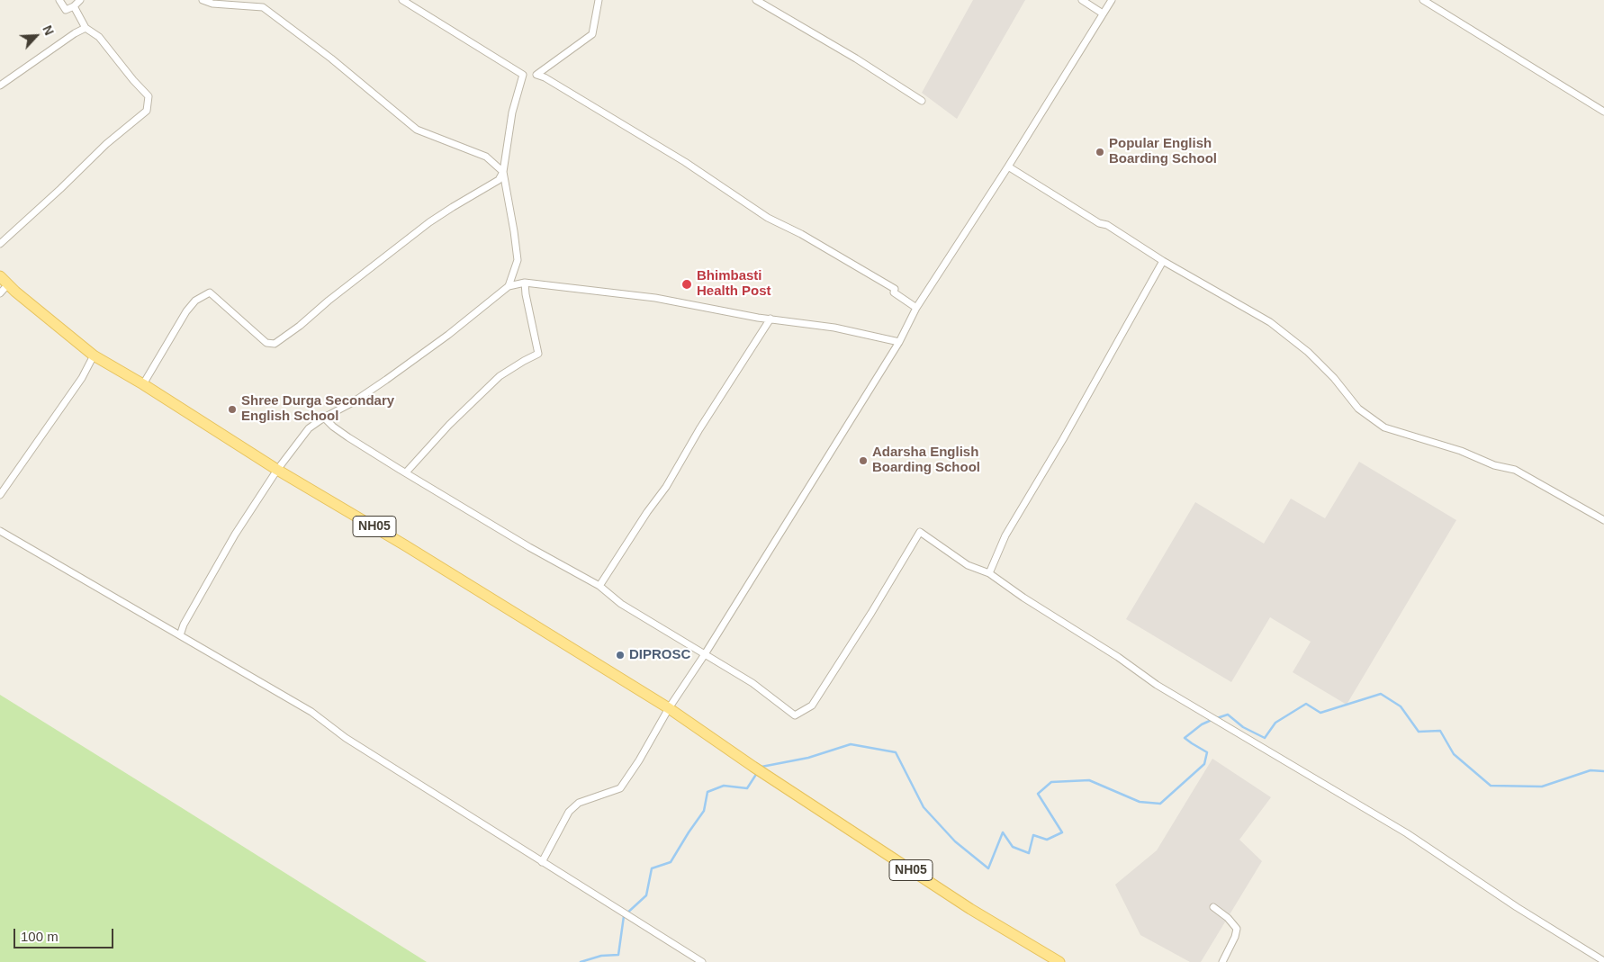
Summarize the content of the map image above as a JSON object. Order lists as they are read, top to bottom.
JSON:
{
  "streets": {
    "main road": ["NH05"]
  },
  "places": [
    "Popular English Boarding School",
    "Bhimbasti Health Post",
    "Shree Durga Secondary English School",
    "Adarsha English Boarding School",
    "DIPROSC"
  ],
  "scale_bar": "100 m",
  "north": "top right"
}
